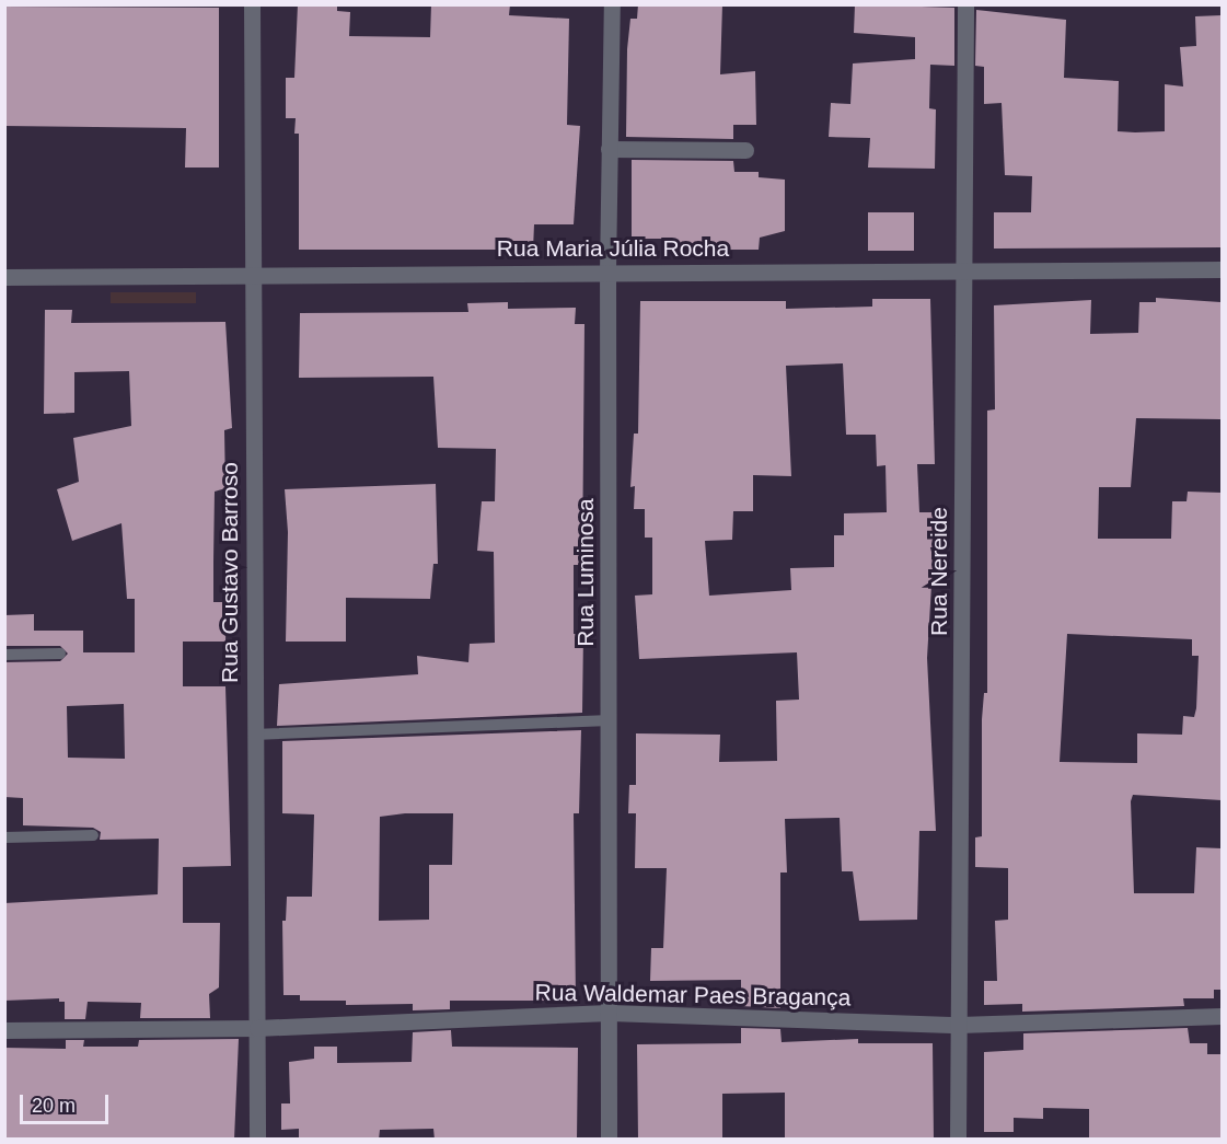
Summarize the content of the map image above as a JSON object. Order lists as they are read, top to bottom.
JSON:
{
  "streets": {
    "street": [
      "Rua Maria Júlia Rocha",
      "Rua Nereide",
      "Rua Gustavo Barroso",
      "Rua Luminosa",
      "Rua Waldemar Paes Bragança"
    ]
  },
  "crossings": [
    ["Rua Maria Júlia Rocha", "Rua Nereide"],
    ["Rua Maria Júlia Rocha", "Rua Gustavo Barroso"],
    ["Rua Maria Júlia Rocha", "Rua Luminosa"],
    ["Rua Nereide", "Rua Waldemar Paes Bragança"],
    ["Rua Gustavo Barroso", "Rua Waldemar Paes Bragança"],
    ["Rua Luminosa", "Rua Waldemar Paes Bragança"]
  ],
  "scale_bar": "20 m"
}
